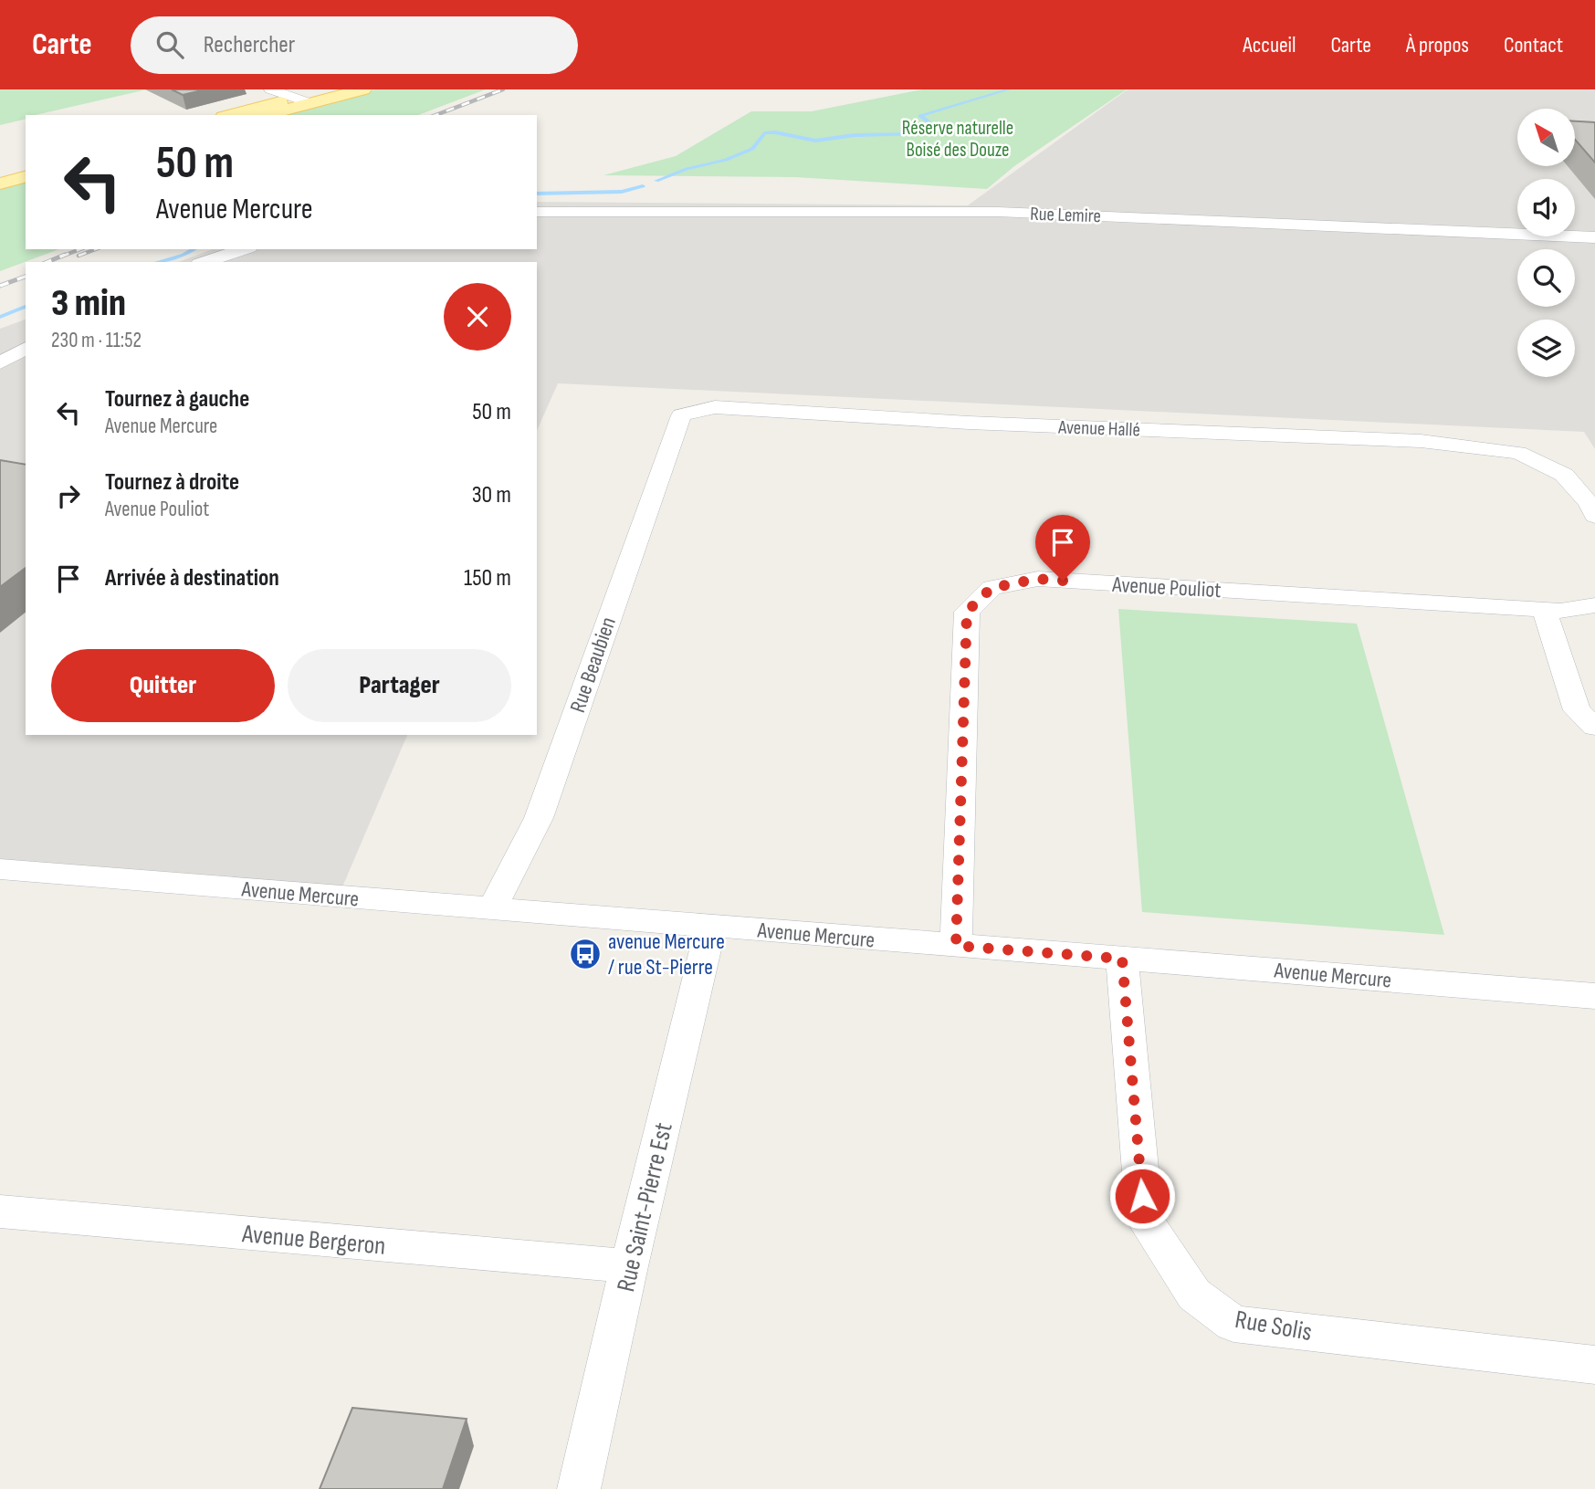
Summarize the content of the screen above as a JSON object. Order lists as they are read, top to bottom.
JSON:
{
  "streets": {
    "street": [
      "Rue Lemire",
      "Avenue Hallé",
      "Avenue Pouliot",
      "Rue Beaubien",
      "Avenue Mercure",
      "Rue Saint-Pierre Est",
      "Avenue Bergeron",
      "Rue Solis"
    ]
  },
  "crossings": [
    ["Avenue Hallé", "Rue Beaubien"],
    ["Avenue Pouliot", "Avenue Mercure"],
    ["Rue Beaubien", "Avenue Mercure"],
    ["Avenue Mercure", "Rue Saint-Pierre Est"],
    ["Avenue Mercure", "Rue Solis"],
    ["Rue Saint-Pierre Est", "Avenue Bergeron"]
  ],
  "parks": ["Réserve naturelle Boisé des Douze"],
  "places": {
    "bus stop": ["avenue Mercure / rue St-Pierre"]
  },
  "north": "top left",
  "page": {
    "header": "Carte",
    "search": "Rechercher",
    "nav": [
      "Accueil",
      "Carte",
      "À propos",
      "Contact"
    ],
    "turn": ["50 m", "Avenue Mercure"],
    "heading": ["3 min", "230 m · 11:52"],
    "list": [
      {
        "name": "Tournez à gauche",
        "note": "Avenue Mercure",
        "value": "50 m"
      },
      {
        "name": "Tournez à droite",
        "note": "Avenue Pouliot",
        "value": "30 m"
      },
      {
        "name": "Arrivée à destination",
        "value": "150 m"
      }
    ],
    "buttons": ["Quitter", "Partager"]
  }
}
